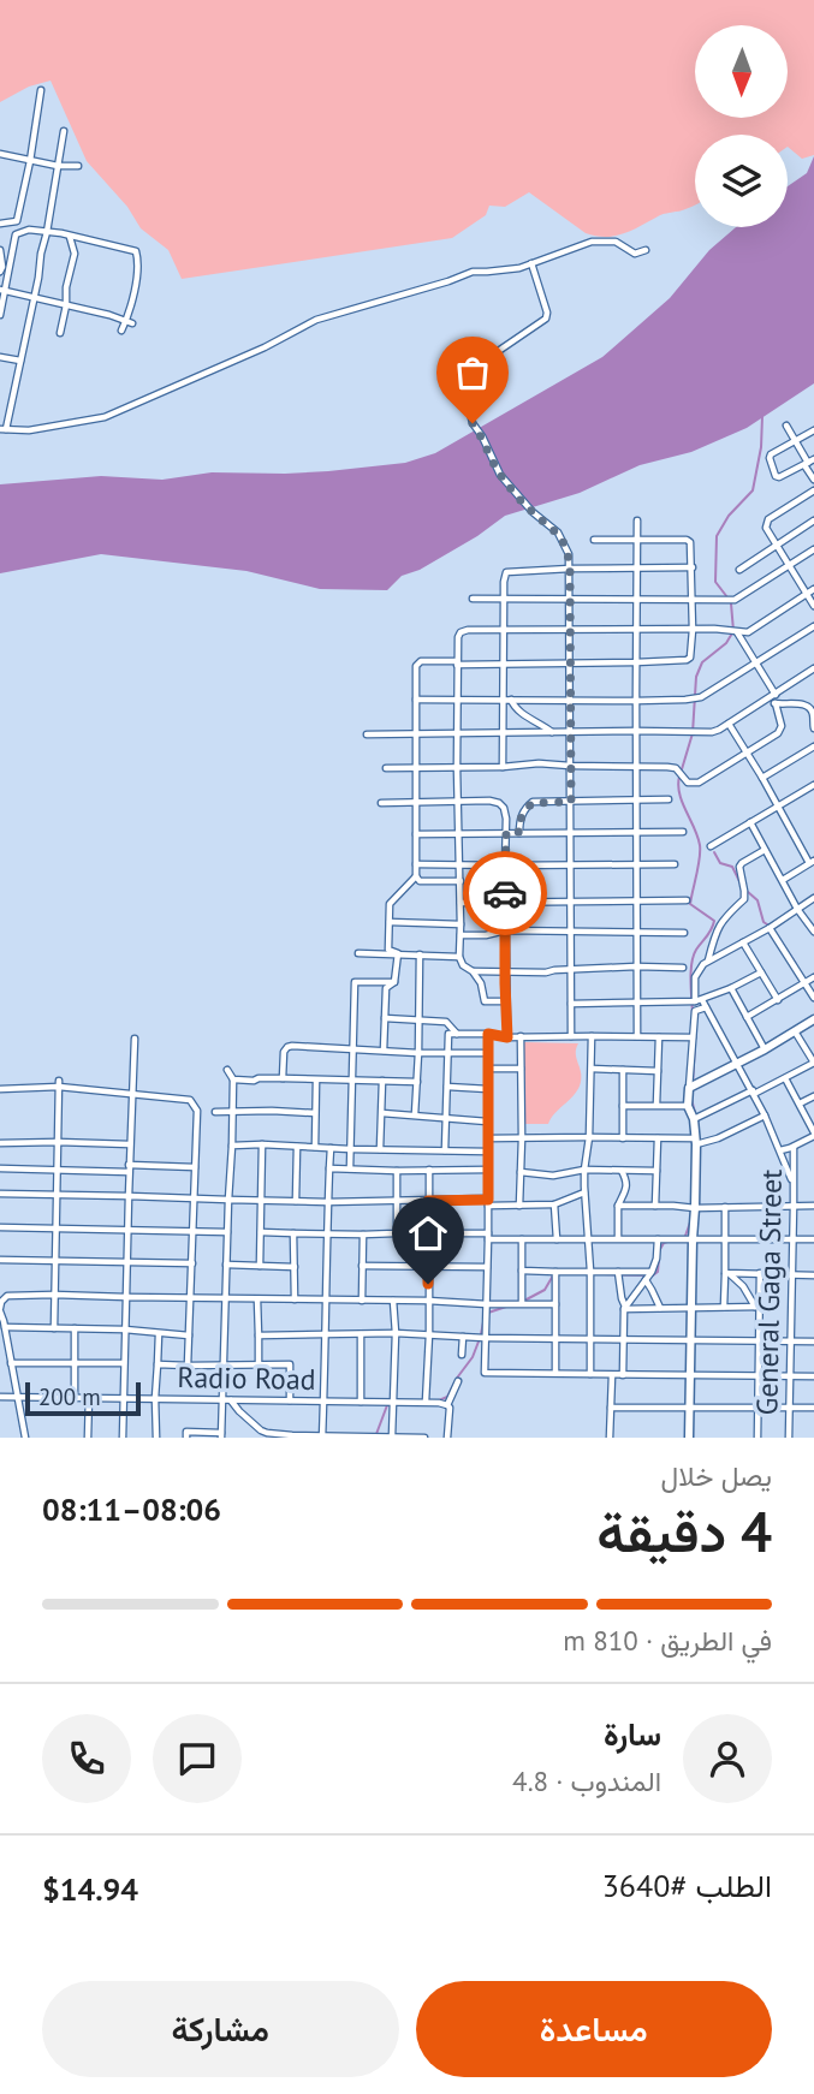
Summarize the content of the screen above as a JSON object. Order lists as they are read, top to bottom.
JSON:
{
  "streets": {
    "street": ["General Gaga Street", "Radio Road"]
  },
  "scale_bar": "200 m",
  "north": "bottom",
  "page": {
    "scale": "200 m",
    "heading": ["4 دقيقة", "يصل خلال", "08:06–08:11"],
    "panel": [
      "سارة",
      "المندوب · 4.8",
      "الطلب #3640",
      "$14.94"
    ],
    "bar": "في الطريق · 810 m",
    "buttons": ["مساعدة", "مشاركة"]
  }
}
